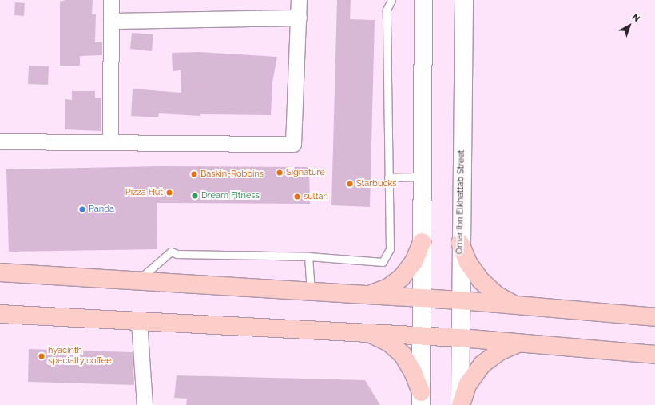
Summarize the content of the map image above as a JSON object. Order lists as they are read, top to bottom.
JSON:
{
  "streets": {
    "street": ["Omar Ibn Elkhattab Street"]
  },
  "places": [
    "Signature",
    "Baskin-Robbins",
    "Starbucks",
    "Pizza Hut",
    "Dream Fitness",
    "sultan",
    "Panda",
    "hyacinth specialty coffee"
  ],
  "north": "top right"
}
